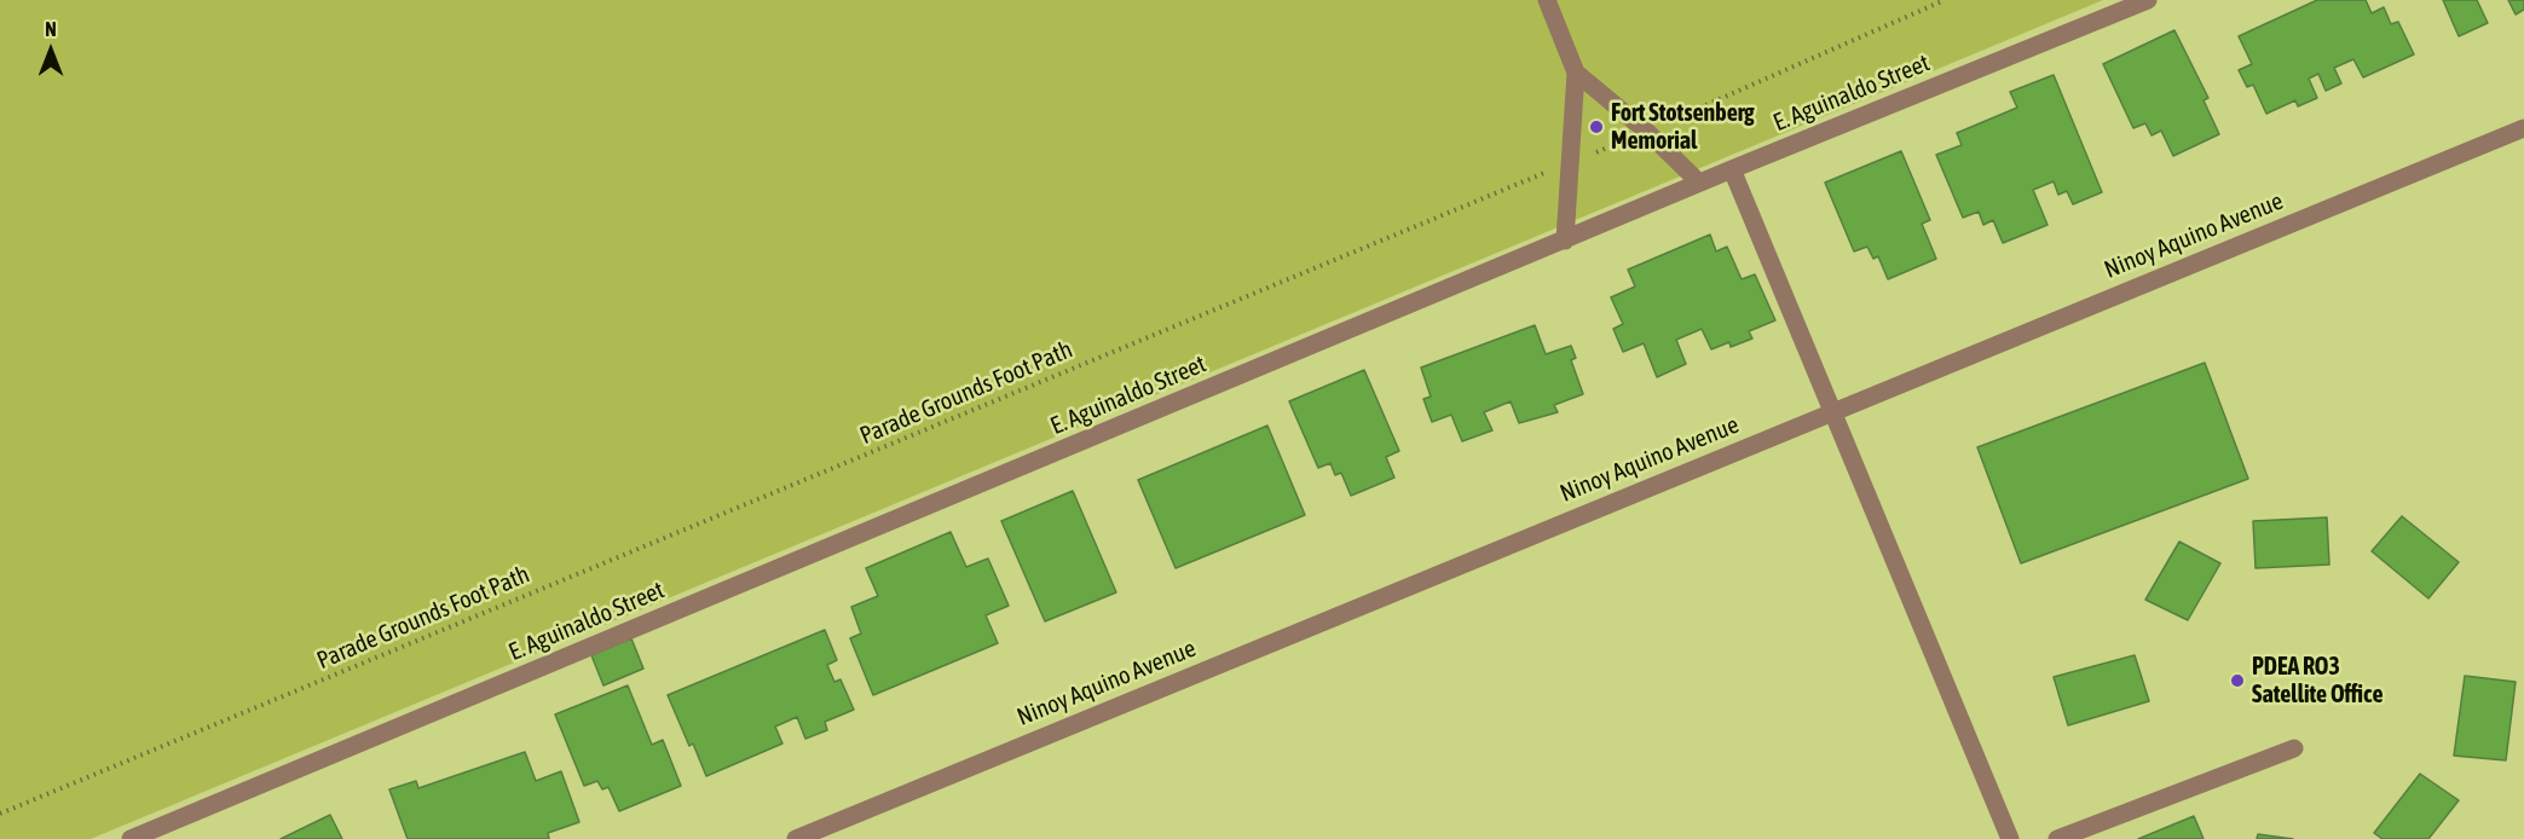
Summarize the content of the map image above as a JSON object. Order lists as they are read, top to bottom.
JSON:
{
  "streets": {
    "street": ["E. Aguinaldo Street", "Ninoy Aquino Avenue"],
    "path": ["Parade Grounds Foot Path"]
  },
  "places": ["Fort Stotsenberg Memorial", "PDEA RO3 Satellite Office"],
  "north": "top"
}
